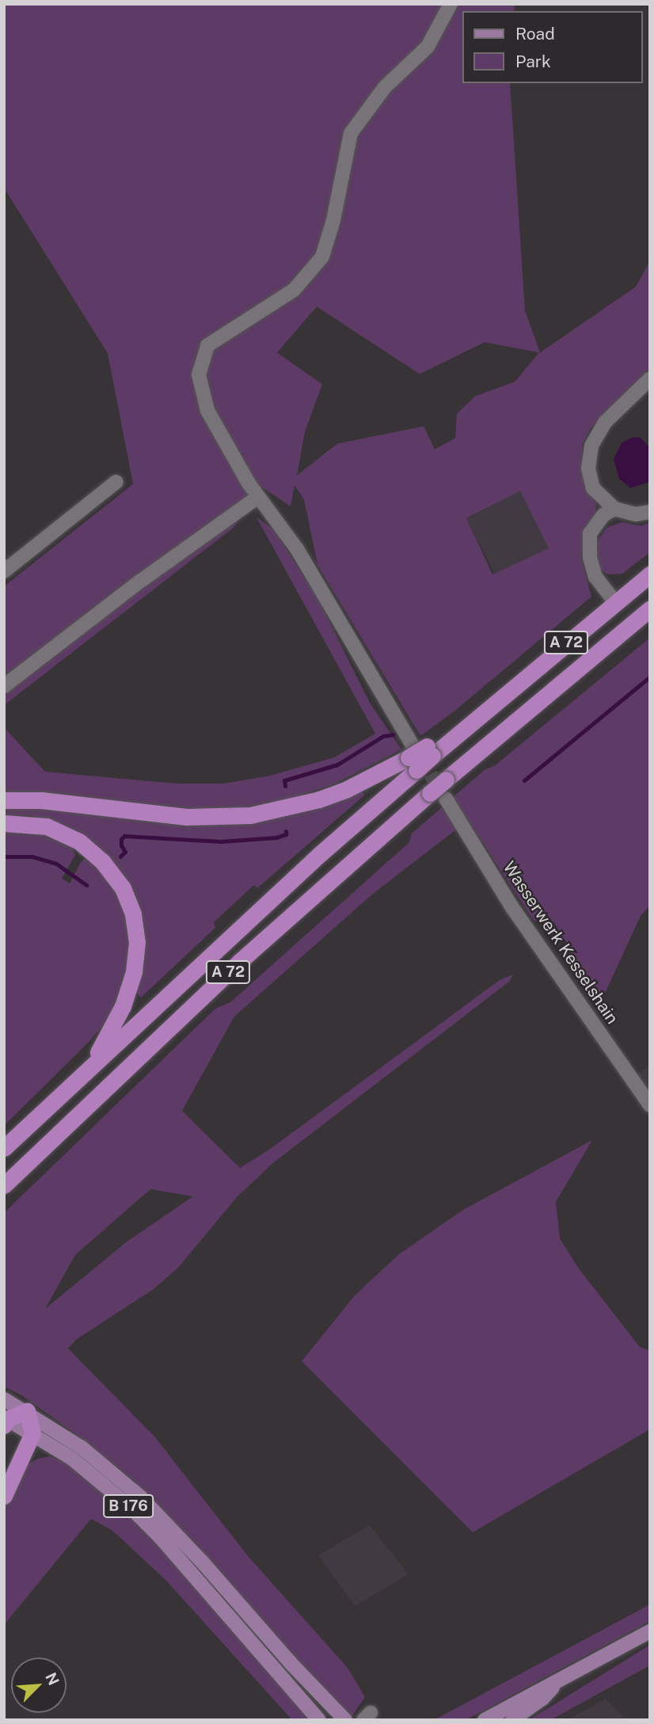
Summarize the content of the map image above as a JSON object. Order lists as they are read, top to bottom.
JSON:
{
  "streets": {
    "highway": ["A 72"],
    "main road": ["B 176"],
    "street": ["Wasserwerk Kesselshain"]
  },
  "crossings": [
    ["A 72", "Wasserwerk Kesselshain"]
  ],
  "legend": ["Road", "Park"],
  "north": "top right"
}
